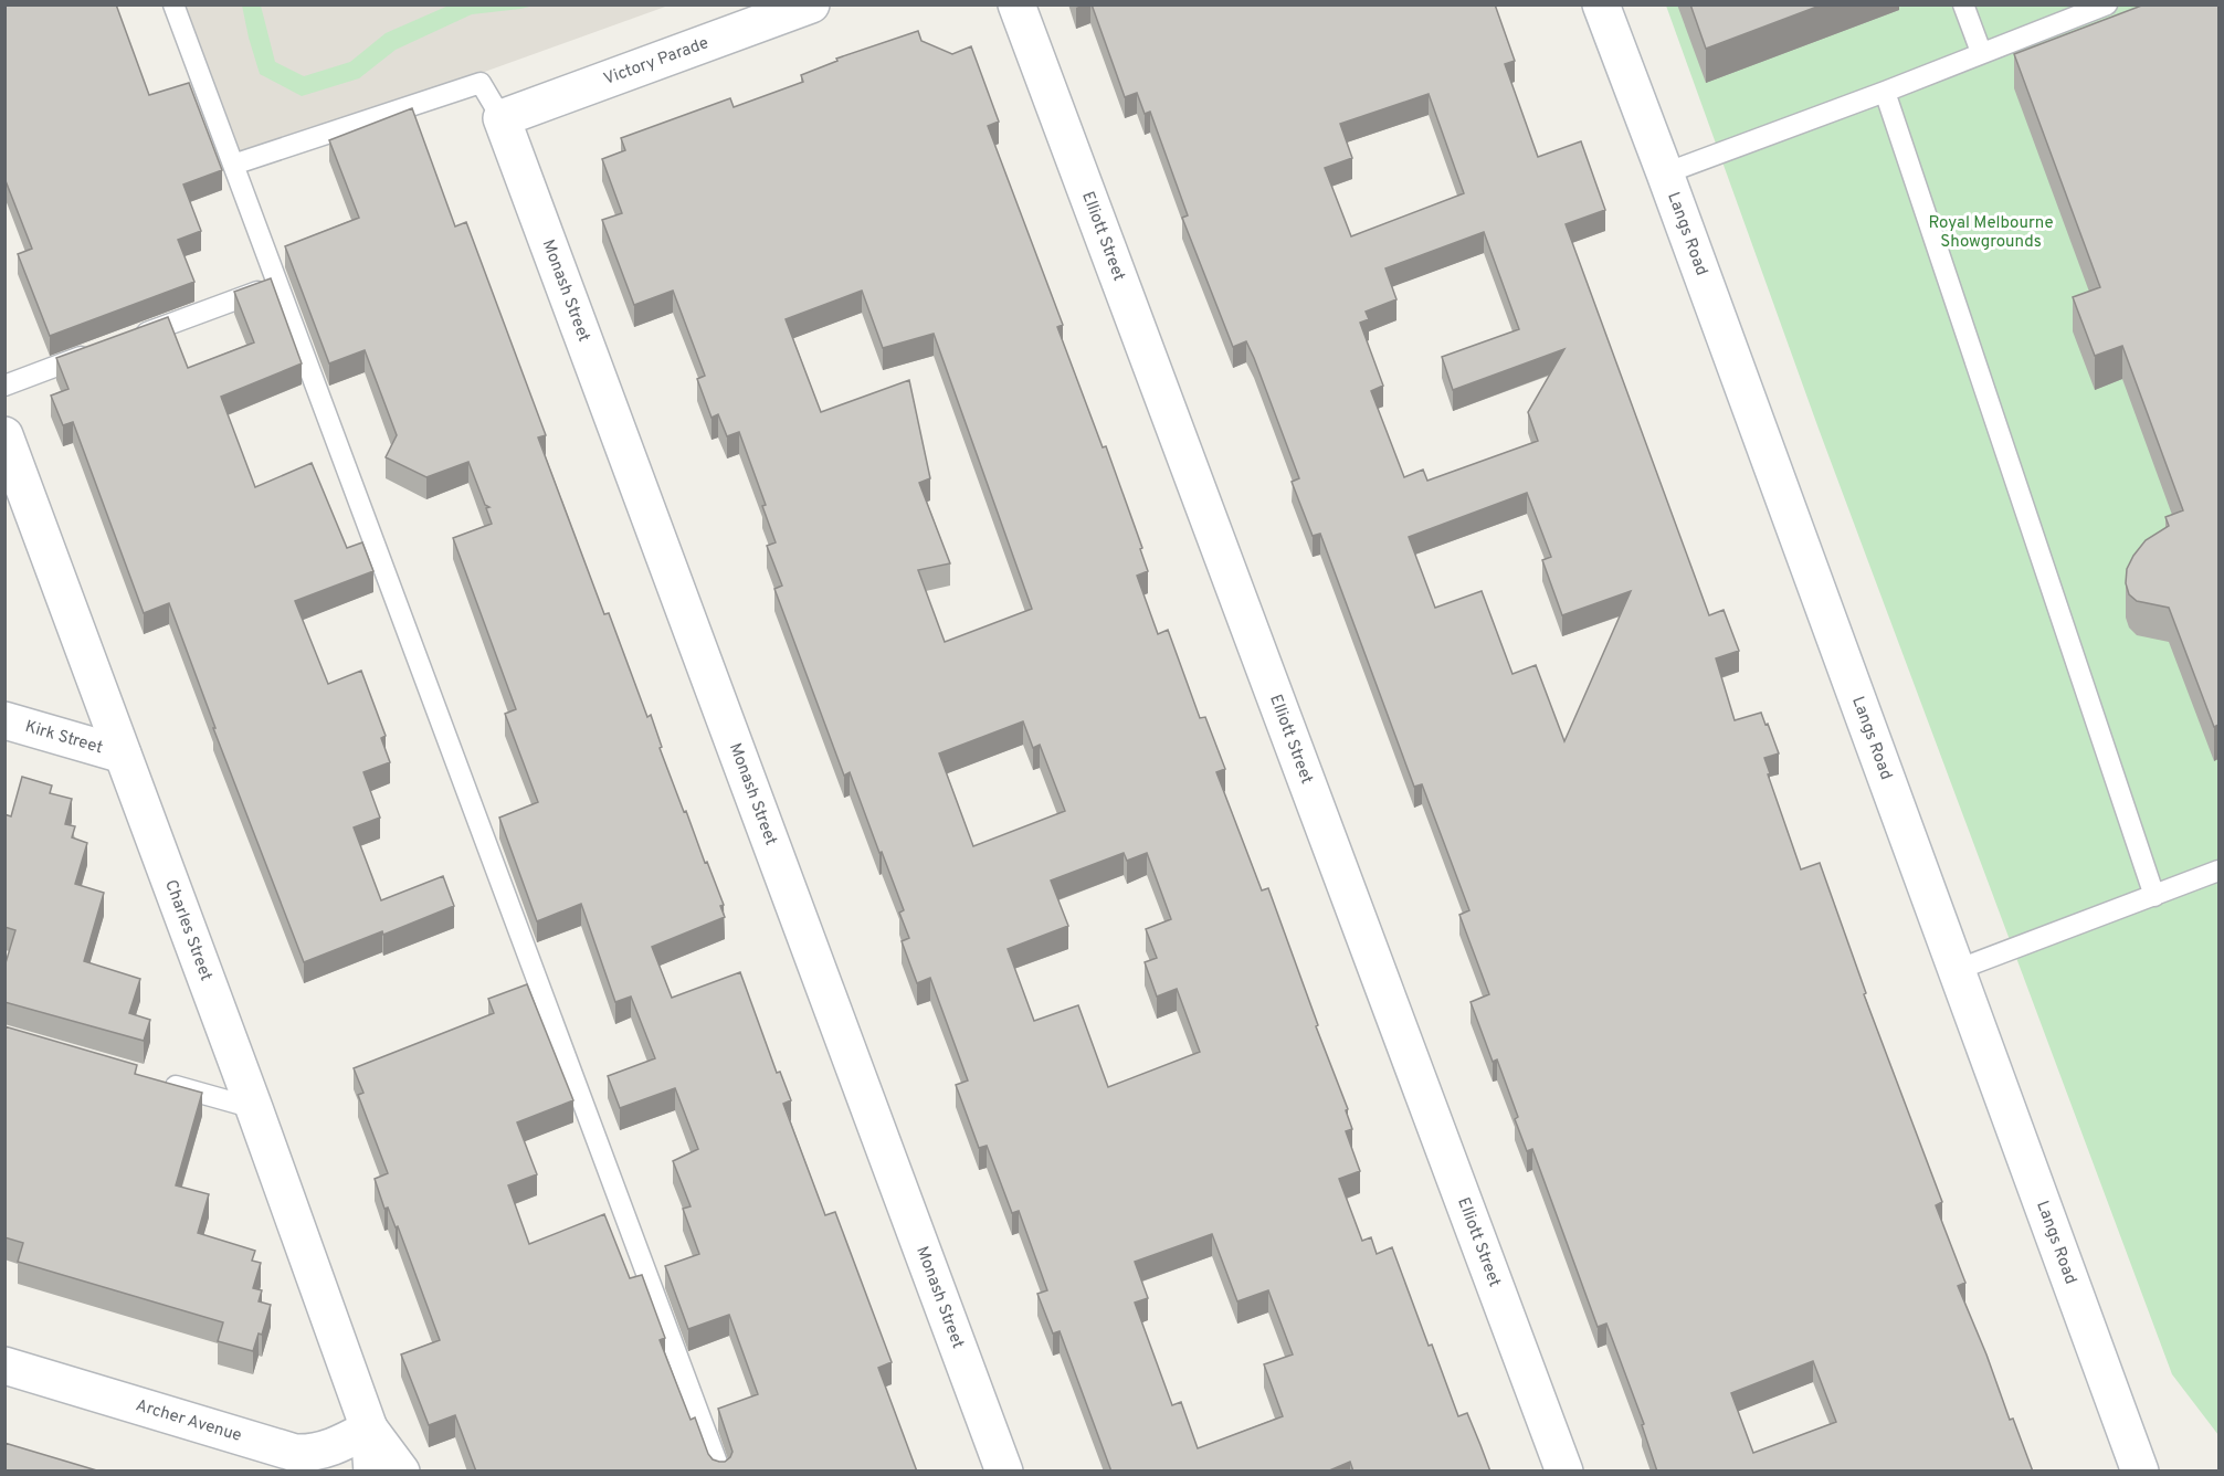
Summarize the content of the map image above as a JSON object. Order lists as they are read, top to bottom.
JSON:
{
  "streets": {
    "street": [
      "Victory Parade",
      "Langs Road",
      "Elliott Street",
      "Monash Street",
      "Kirk Street",
      "Charles Street",
      "Archer Avenue"
    ]
  },
  "crossings": [
    ["Victory Parade", "Monash Street"],
    ["Kirk Street", "Charles Street"],
    ["Charles Street", "Archer Avenue"]
  ],
  "parks": ["Royal Melbourne Showgrounds"]
}
